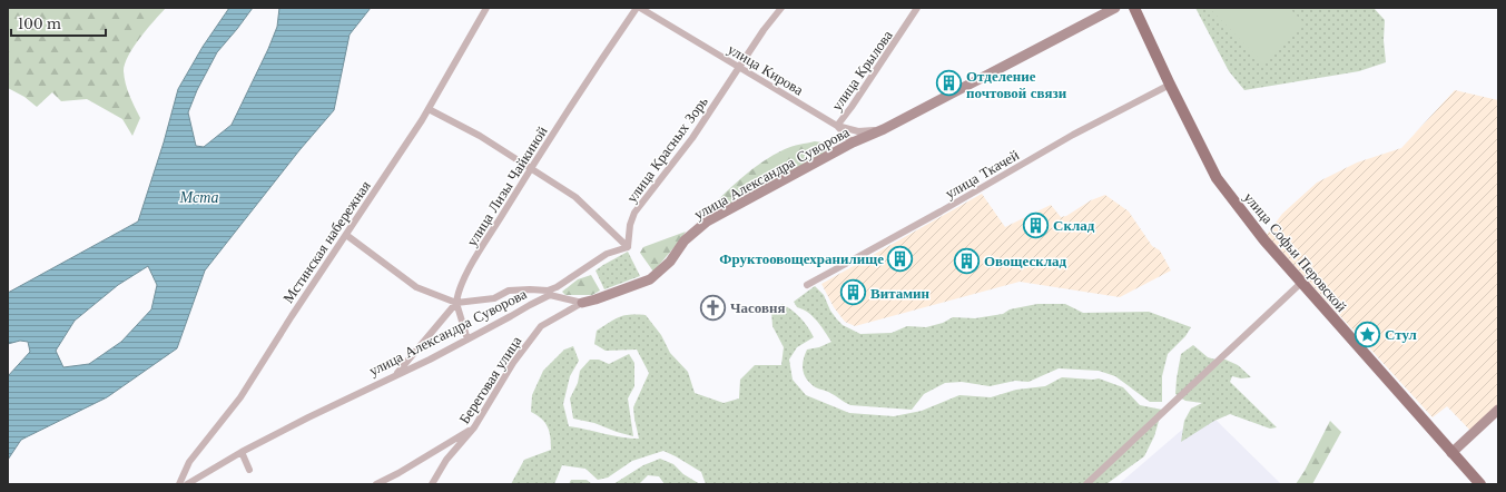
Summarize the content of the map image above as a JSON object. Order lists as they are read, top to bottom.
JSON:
{
  "streets": {
    "main road": ["улица Софьи Перовской"],
    "street": [
      "улица Кирова",
      "улица Крылова",
      "улица Красных Зорь",
      "улица Александра Суворова",
      "улица Ткачей",
      "улица Лизы Чайкиной",
      "Мстинская набережная",
      "Береговая улица"
    ]
  },
  "crossings": [
    ["улица Кирова", "улица Крылова"],
    ["улица Кирова", "улица Красных Зорь"],
    ["улица Кирова", "улица Александра Суворова"],
    ["улица Кирова", "улица Лизы Чайкиной"],
    ["улица Крылова", "улица Александра Суворова"],
    ["улица Александра Суворова", "улица Лизы Чайкиной"],
    ["улица Александра Суворова", "Береговая улица"],
    ["улица Ткачей", "улица Софьи Перовской"]
  ],
  "water": ["Мста"],
  "places": {
    "building": [
      "Отделение почтовой связи",
      "Склад",
      "Фруктоовощехранилище",
      "Овощесклад",
      "Витамин"
    ],
    "church": ["Часовня"],
    "place": ["Стул"]
  },
  "scale_bar": "100 m"
}
